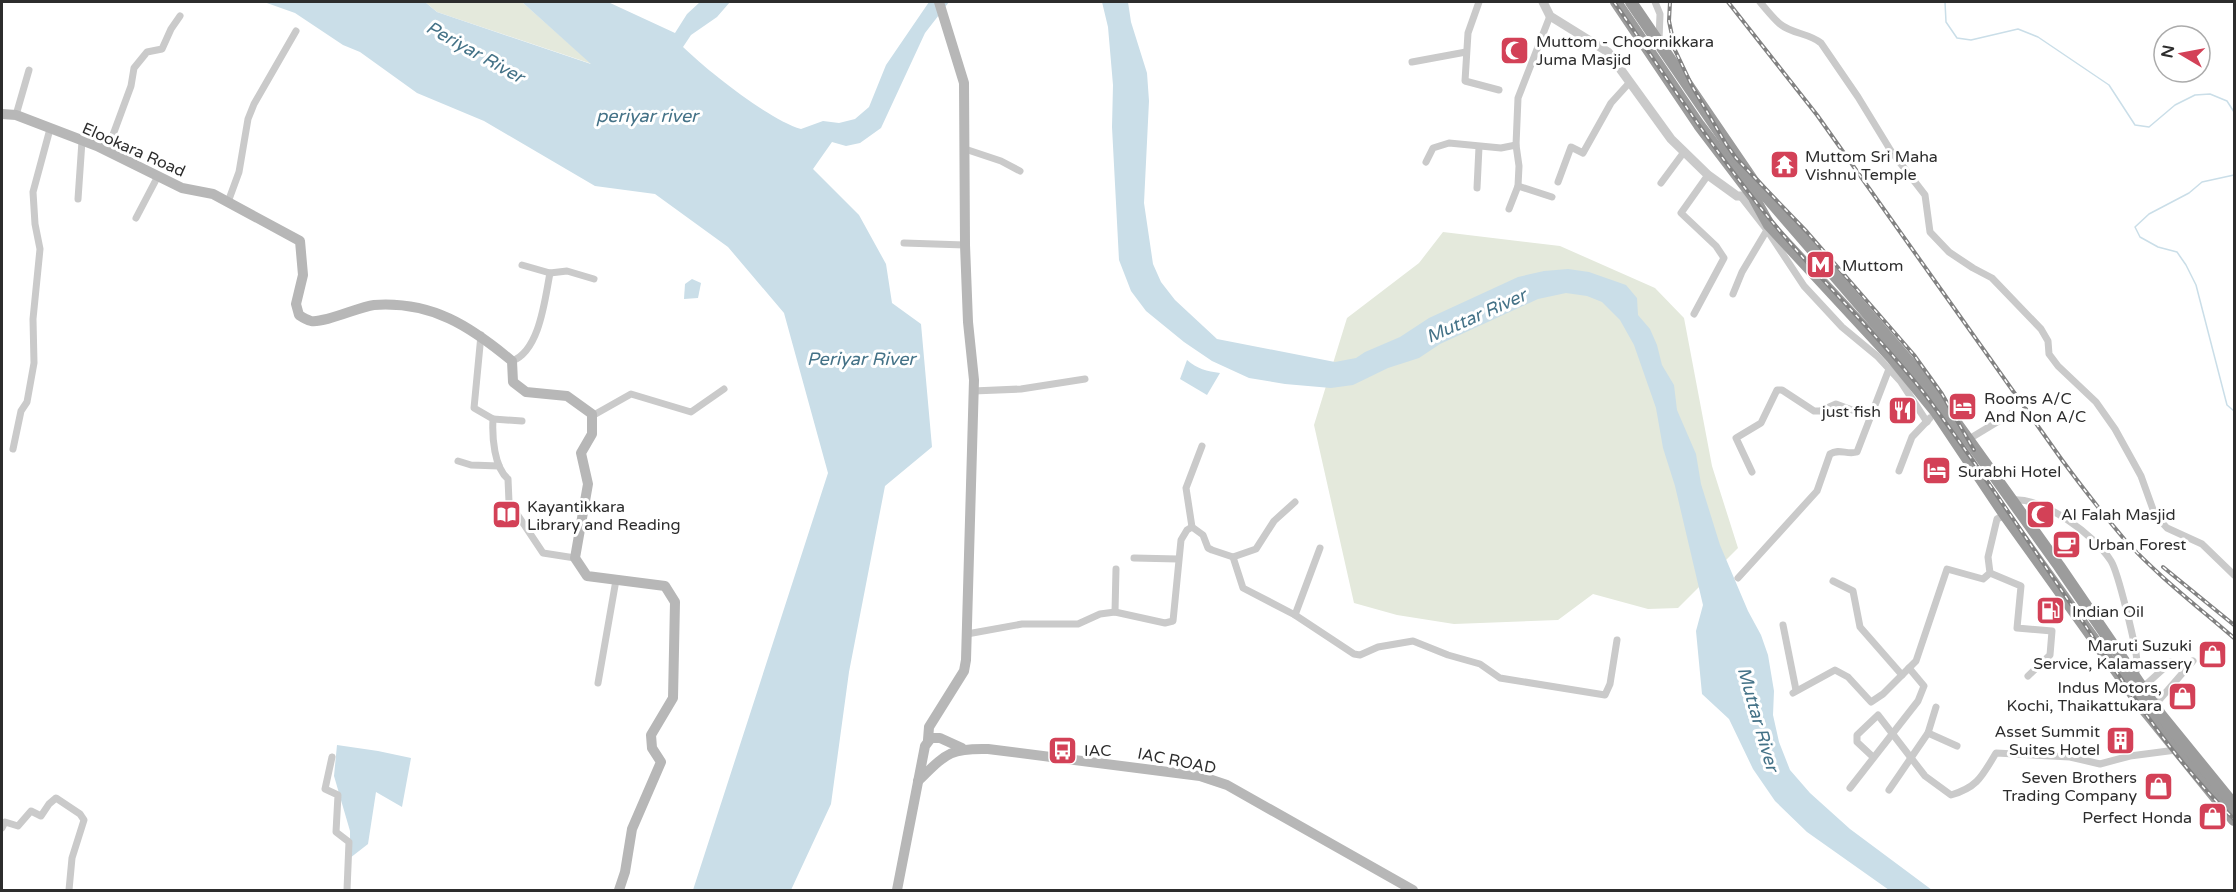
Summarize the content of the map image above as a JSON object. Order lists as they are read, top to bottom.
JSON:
{
  "streets": {
    "main road": ["Elookara Road", "IAC ROAD"]
  },
  "water": ["Periyar River", "periyar river", "Muttar River"],
  "places": {
    "mosque": ["Muttom - Choornikkara Juma Masjid", "Al Falah Masjid"],
    "temple": ["Muttom Sri Maha Vishnu Temple"],
    "metro station": ["Muttom"],
    "hotel": ["Rooms A/C And Non A/C", "Surabhi Hotel"],
    "restaurant": ["just fish"],
    "library": ["Kayantikkara Library and Reading"],
    "cafe": ["Urban Forest"],
    "fuel station": ["Indian Oil"],
    "shop": [
      "Maruti Suzuki Service, Kalamassery",
      "Indus Motors, Kochi, Thaikattukara",
      "Seven Brothers Trading Company",
      "Perfect Honda"
    ],
    "building": ["Asset Summit Suites Hotel"],
    "bus stop": ["IAC"]
  },
  "north": "left"
}
